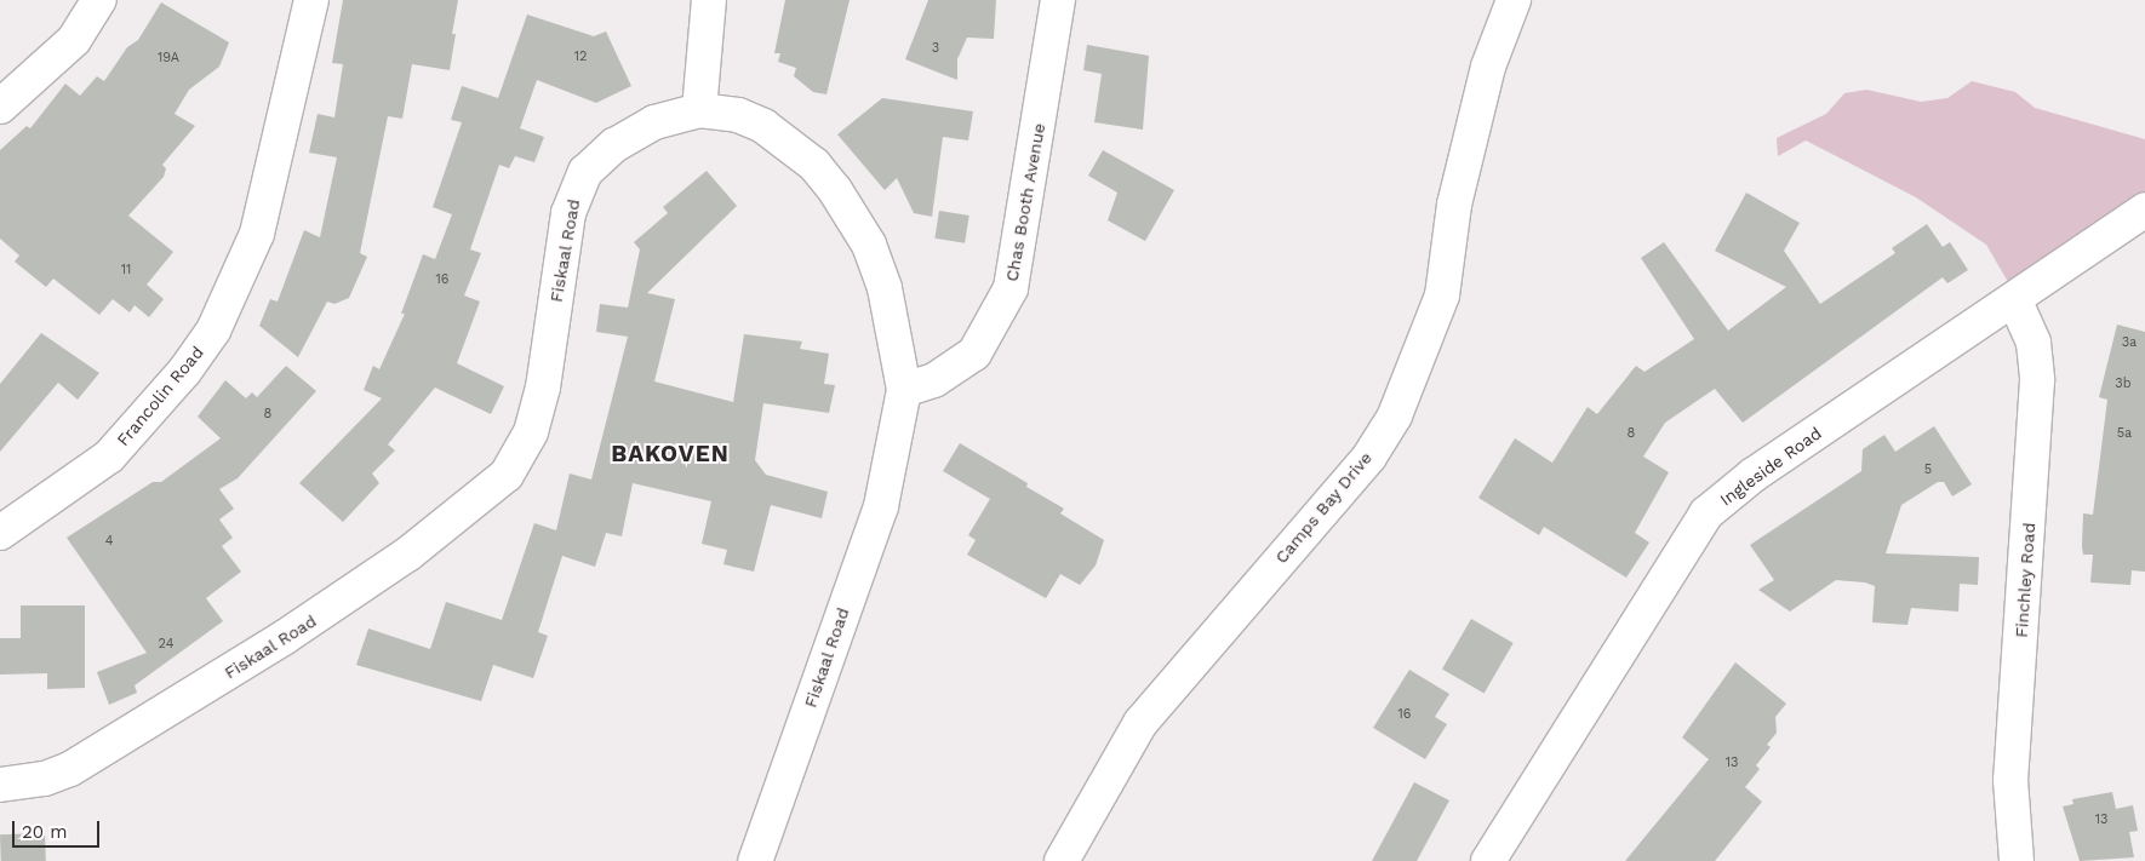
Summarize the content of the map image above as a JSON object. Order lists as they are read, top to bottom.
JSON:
{
  "streets": {
    "street": [
      "Chas Booth Avenue",
      "Fiskaal Road",
      "Francolin Road",
      "Ingleside Road",
      "Camps Bay Drive",
      "Finchley Road"
    ]
  },
  "crossings": [
    ["Chas Booth Avenue", "Fiskaal Road"],
    ["Ingleside Road", "Finchley Road"]
  ],
  "districts": ["BAKOVEN"],
  "house_numbers": [
    "3",
    "12",
    "19A",
    "11",
    "16",
    "3a",
    "3b",
    "8",
    "8",
    "5a",
    "5",
    "4",
    "24",
    "16",
    "13",
    "13"
  ],
  "scale_bar": "20 m"
}
